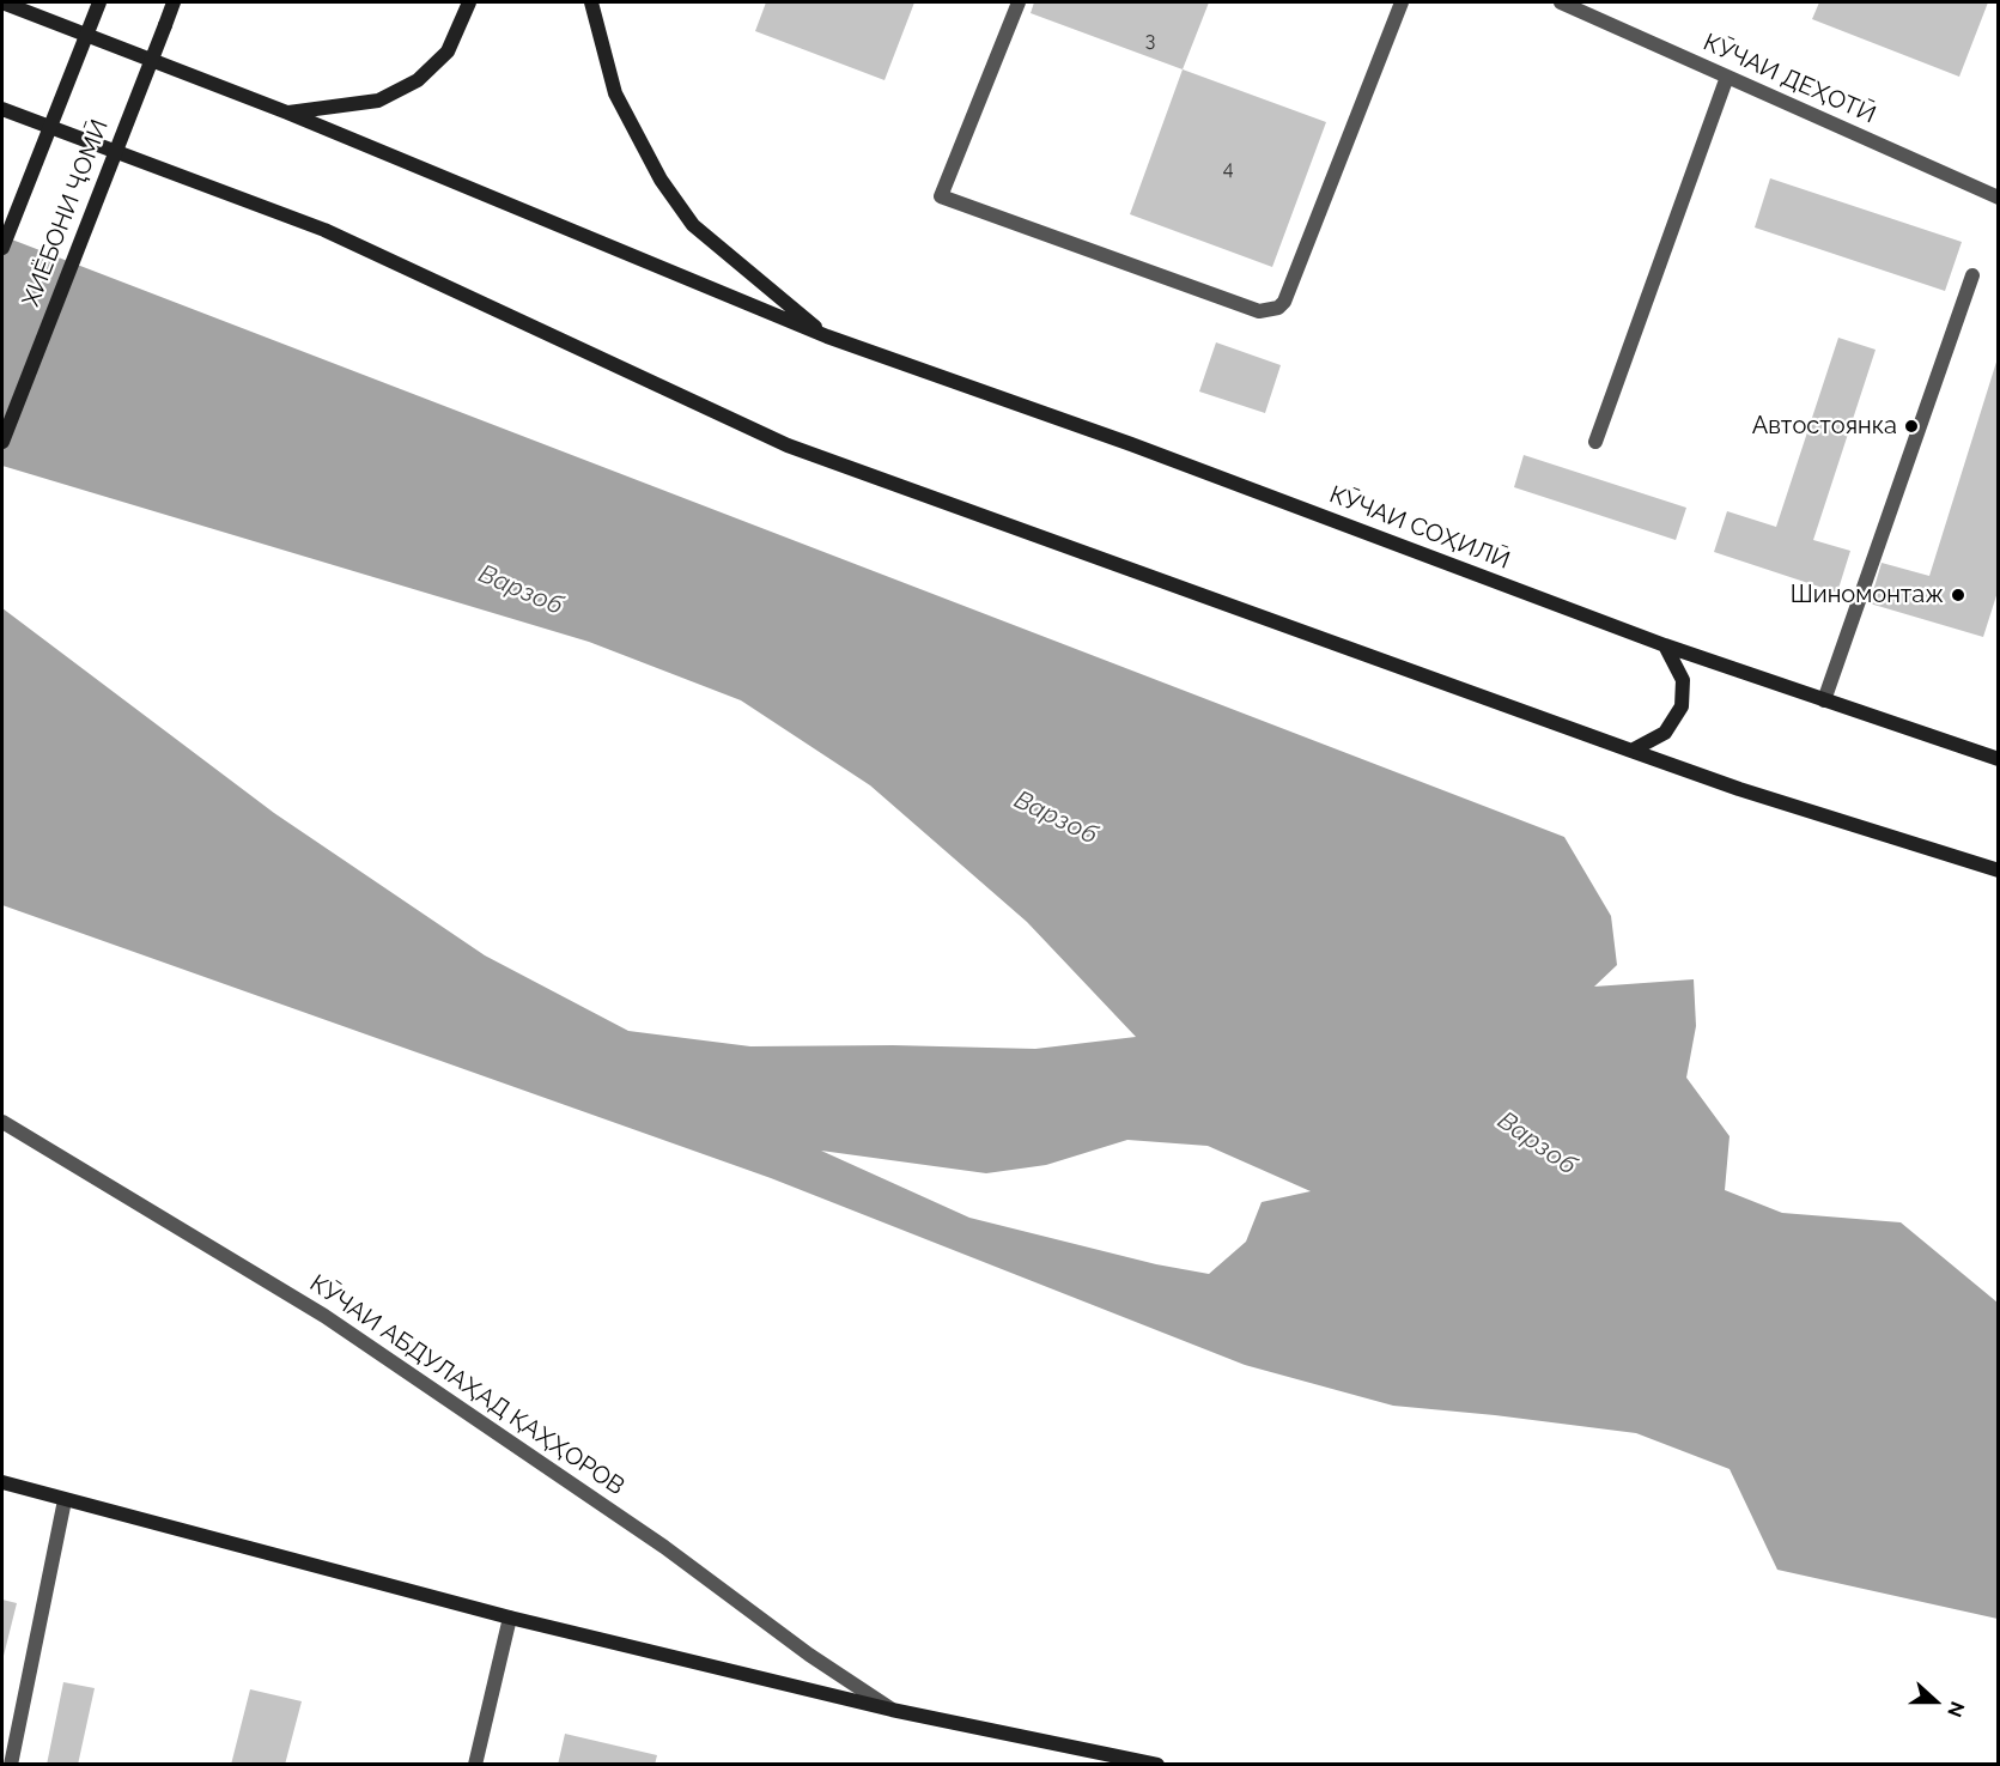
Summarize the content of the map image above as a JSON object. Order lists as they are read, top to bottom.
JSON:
{
  "streets": {
    "main road": ["ХИЁБОНИ ҶОМӢ", "КӮЧАИ СОҲИЛӢ", "КӮЧАИ АБДУЛАҲАД ҚАҲҲОРОВ"],
    "street": ["КӮЧАИ ДЕҲОТӢ"]
  },
  "water": ["Варзоб"],
  "places": ["Автостоянка", "Шиномонтаж"],
  "house_numbers": ["3", "4"],
  "north": "right"
}
